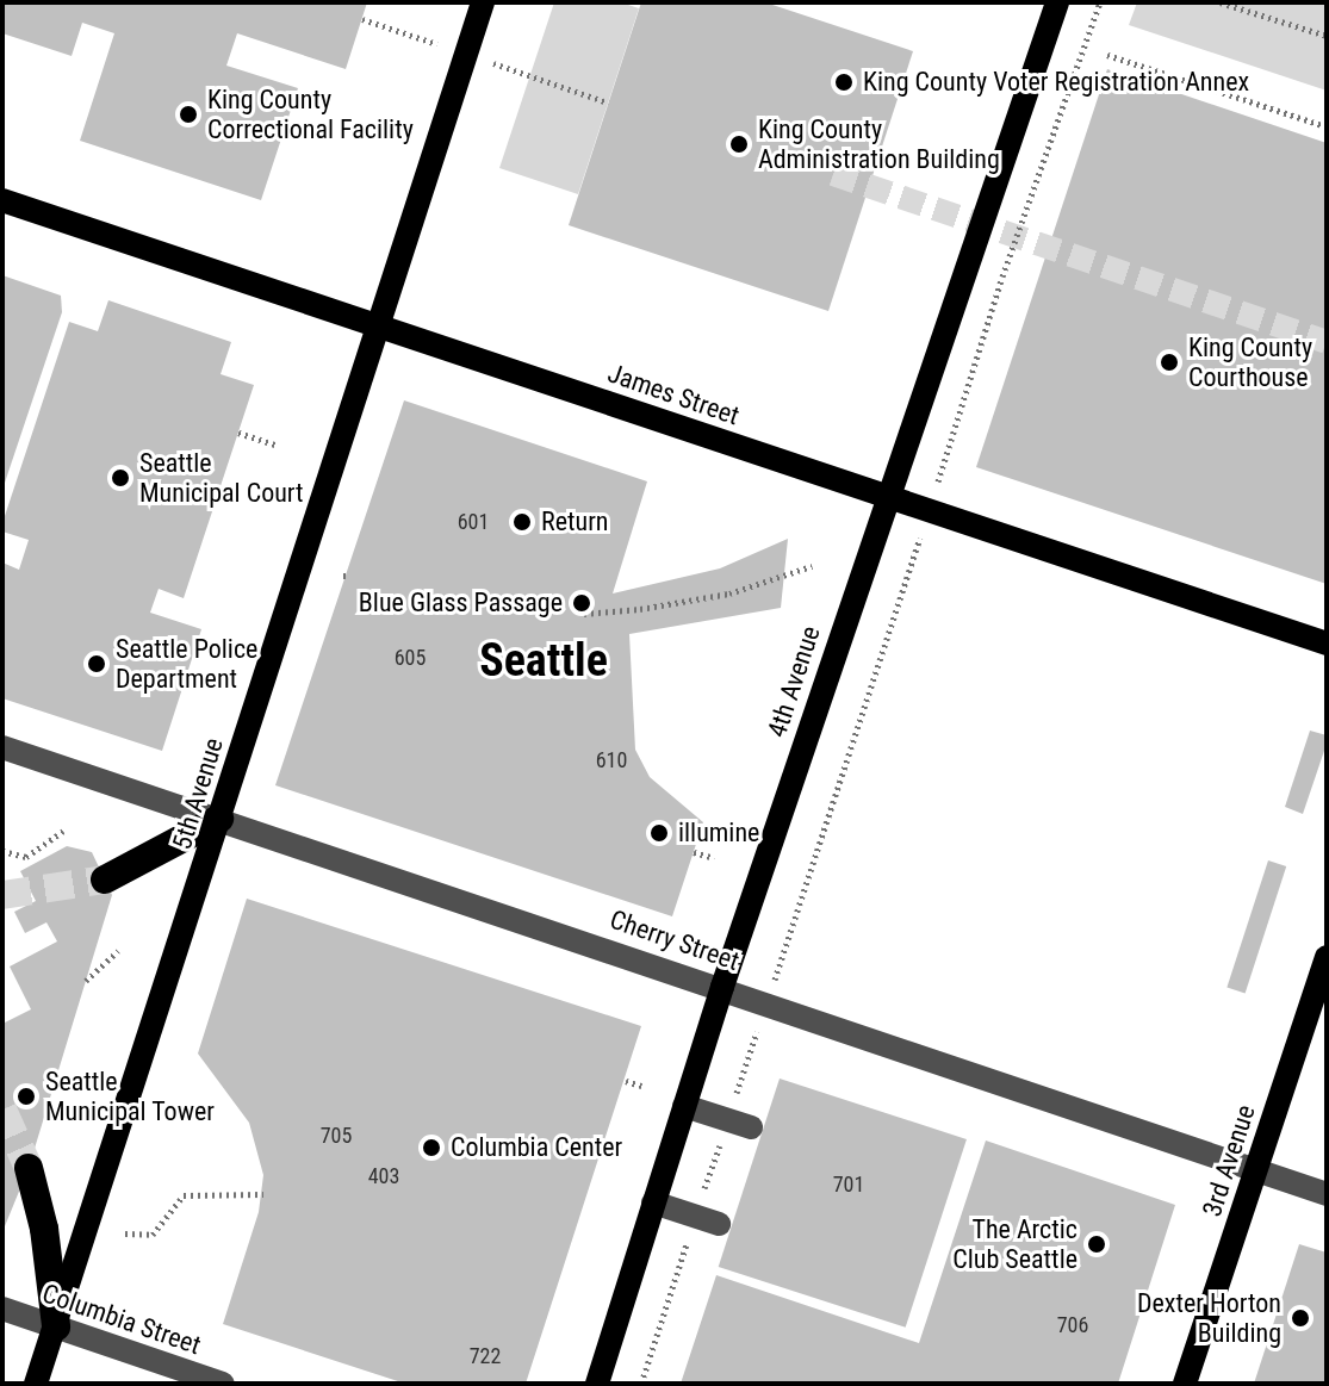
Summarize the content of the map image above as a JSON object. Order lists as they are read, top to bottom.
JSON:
{
  "streets": {
    "main road": [
      "James Street",
      "4th Avenue",
      "5th Avenue",
      "3rd Avenue"
    ],
    "street": ["Cherry Street", "Columbia Street"]
  },
  "crossings": [
    ["James Street", "4th Avenue"],
    ["James Street", "5th Avenue"],
    ["4th Avenue", "Cherry Street"],
    ["5th Avenue", "Cherry Street"],
    ["5th Avenue", "Columbia Street"],
    ["Cherry Street", "3rd Avenue"]
  ],
  "districts": ["Seattle"],
  "places": [
    "King County Voter Registration Annex",
    "King County Correctional Facility",
    "King County Administration Building",
    "King County Courthouse",
    "Seattle Municipal Court",
    "Return",
    "Blue Glass Passage",
    "Seattle Police Department",
    "illumine",
    "Seattle Municipal Tower",
    "Columbia Center",
    "The Arctic Club Seattle",
    "Dexter Horton Building"
  ],
  "house_numbers": [
    "601",
    "605",
    "610",
    "705",
    "403",
    "701",
    "706",
    "722"
  ]
}
